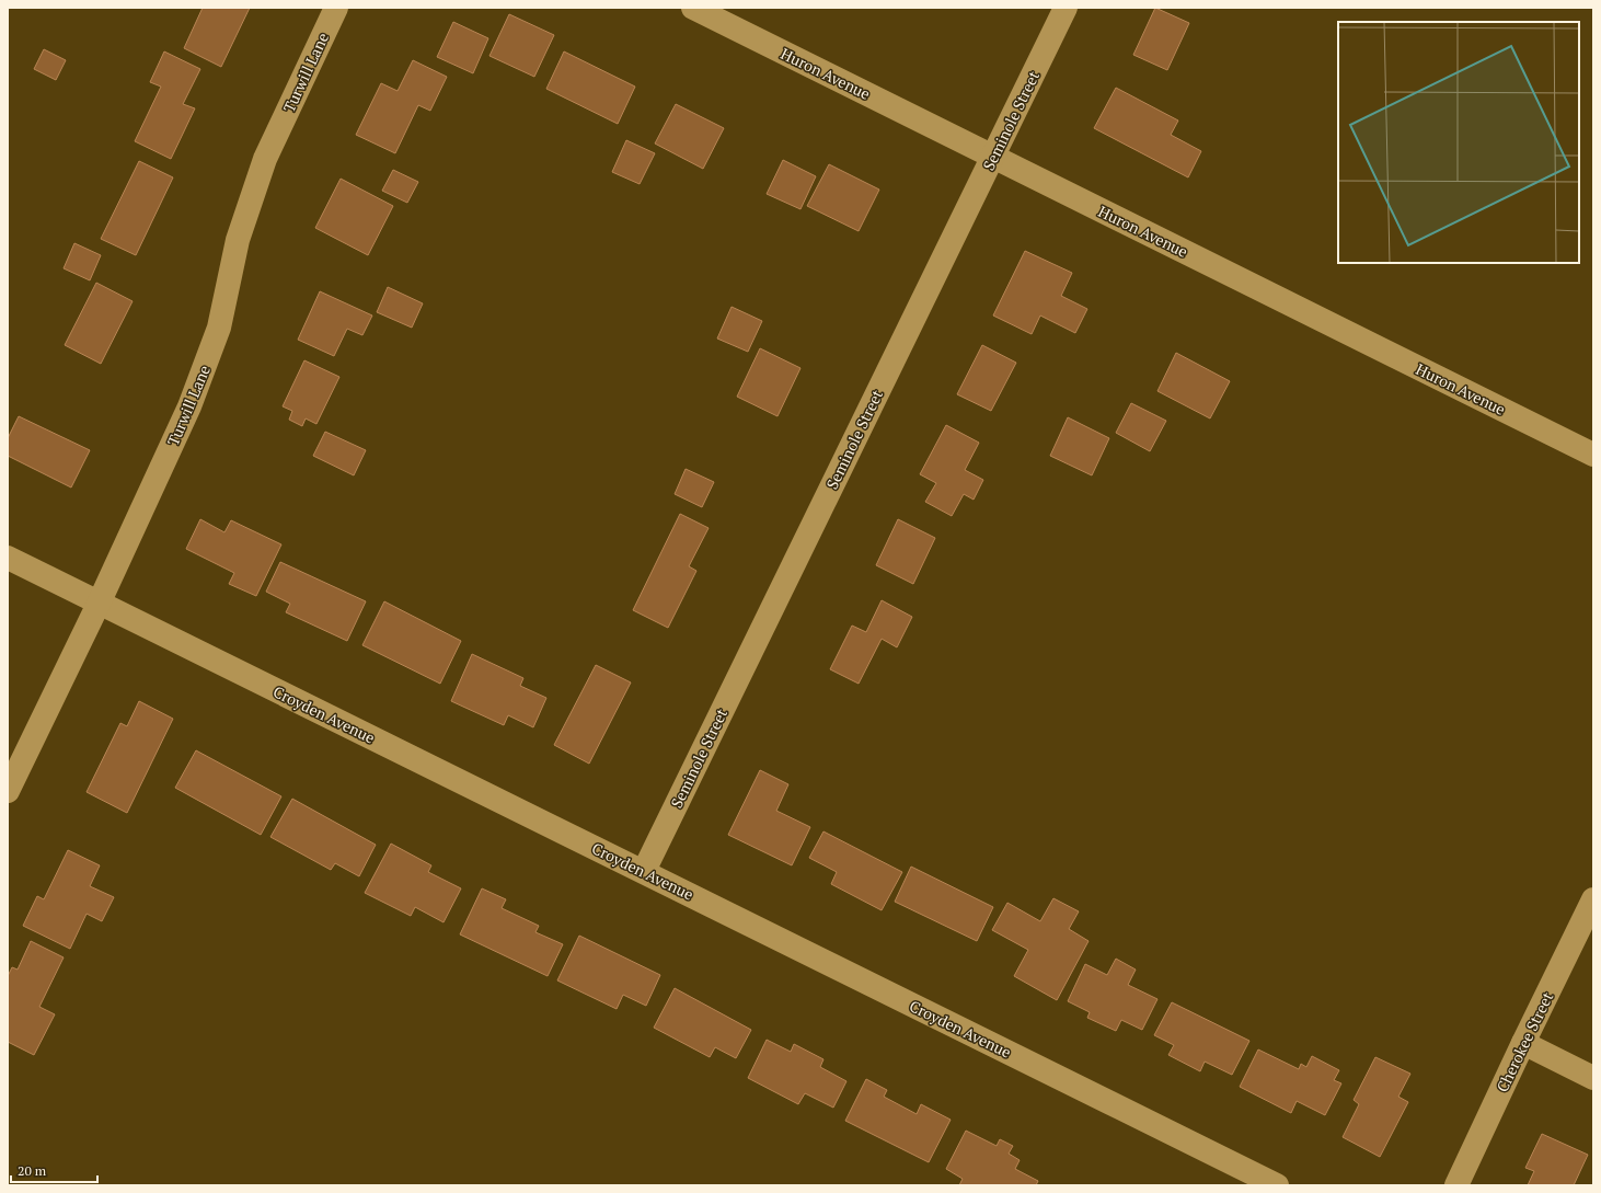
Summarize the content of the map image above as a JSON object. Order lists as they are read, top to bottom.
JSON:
{
  "streets": {
    "street": [
      "Turwill Lane",
      "Huron Avenue",
      "Seminole Street",
      "Croyden Avenue",
      "Cherokee Street"
    ]
  },
  "crossings": [
    ["Turwill Lane", "Croyden Avenue"],
    ["Huron Avenue", "Seminole Street"],
    ["Seminole Street", "Croyden Avenue"]
  ],
  "scale_bar": "20 m"
}
